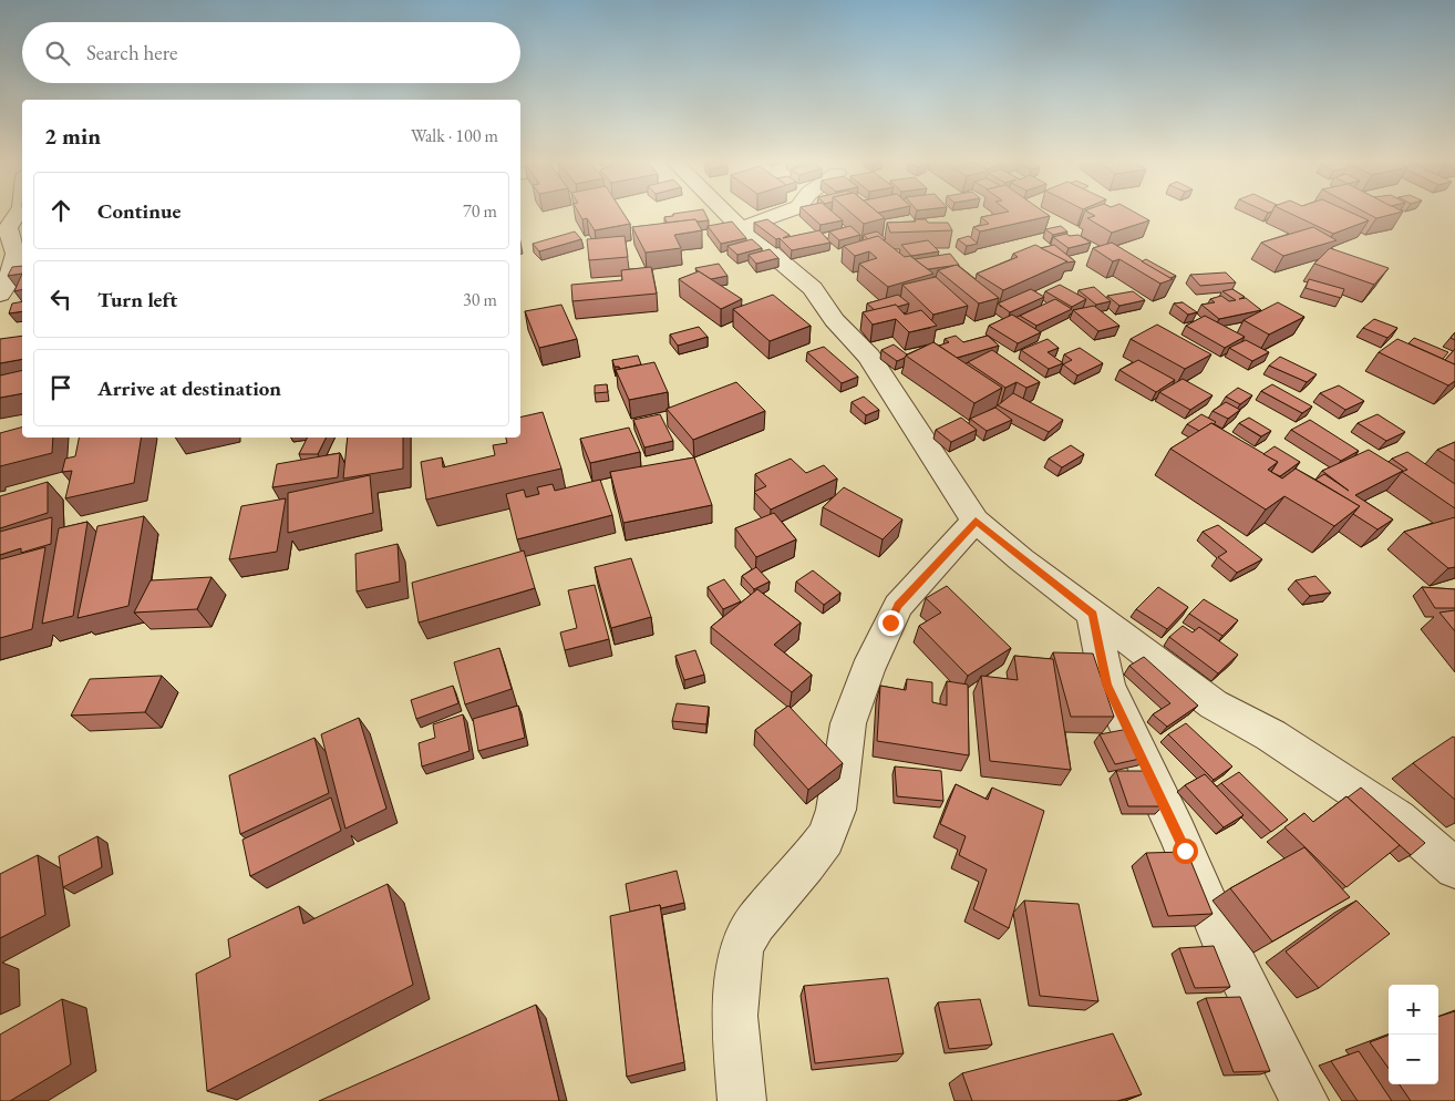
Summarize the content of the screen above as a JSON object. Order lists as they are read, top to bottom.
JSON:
{
  "page": {
    "search": "Search here",
    "heading": ["2 min", "Walk · 100 m"],
    "list": [
      ["Continue", "70 m"],
      ["Turn left", "30 m"],
      "Arrive at destination"
    ],
    "map_buttons": ["+", "−"]
  }
}
